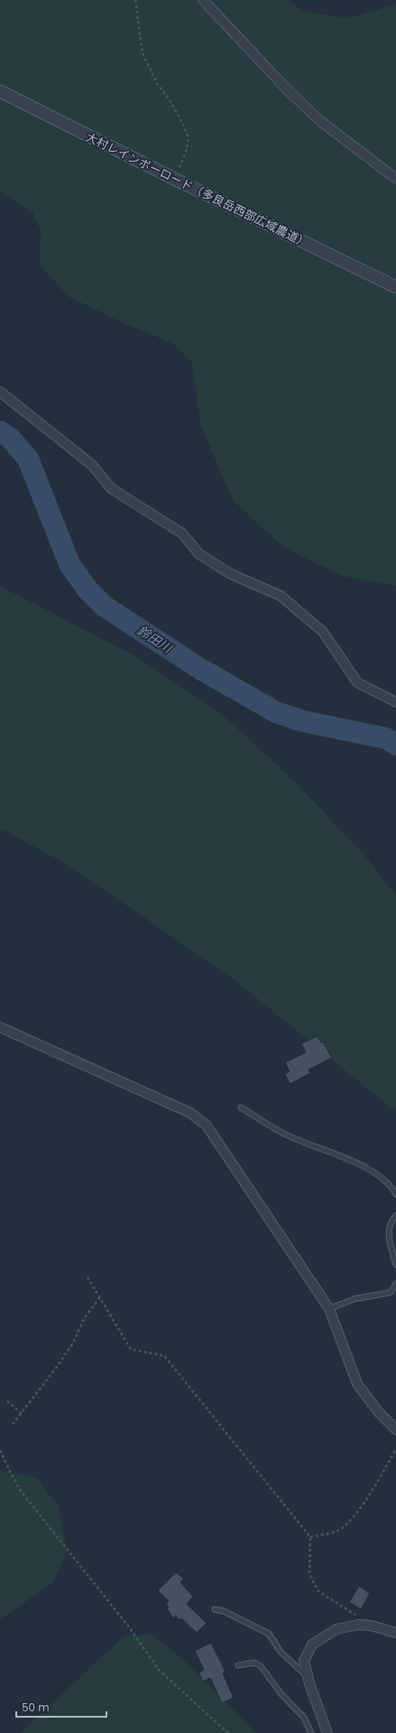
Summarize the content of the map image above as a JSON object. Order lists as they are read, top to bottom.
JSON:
{
  "streets": {
    "street": ["大村レインボーロード（多良岳西部広域農道）"]
  },
  "water": ["鈴田川"],
  "scale_bar": "50 m"
}
